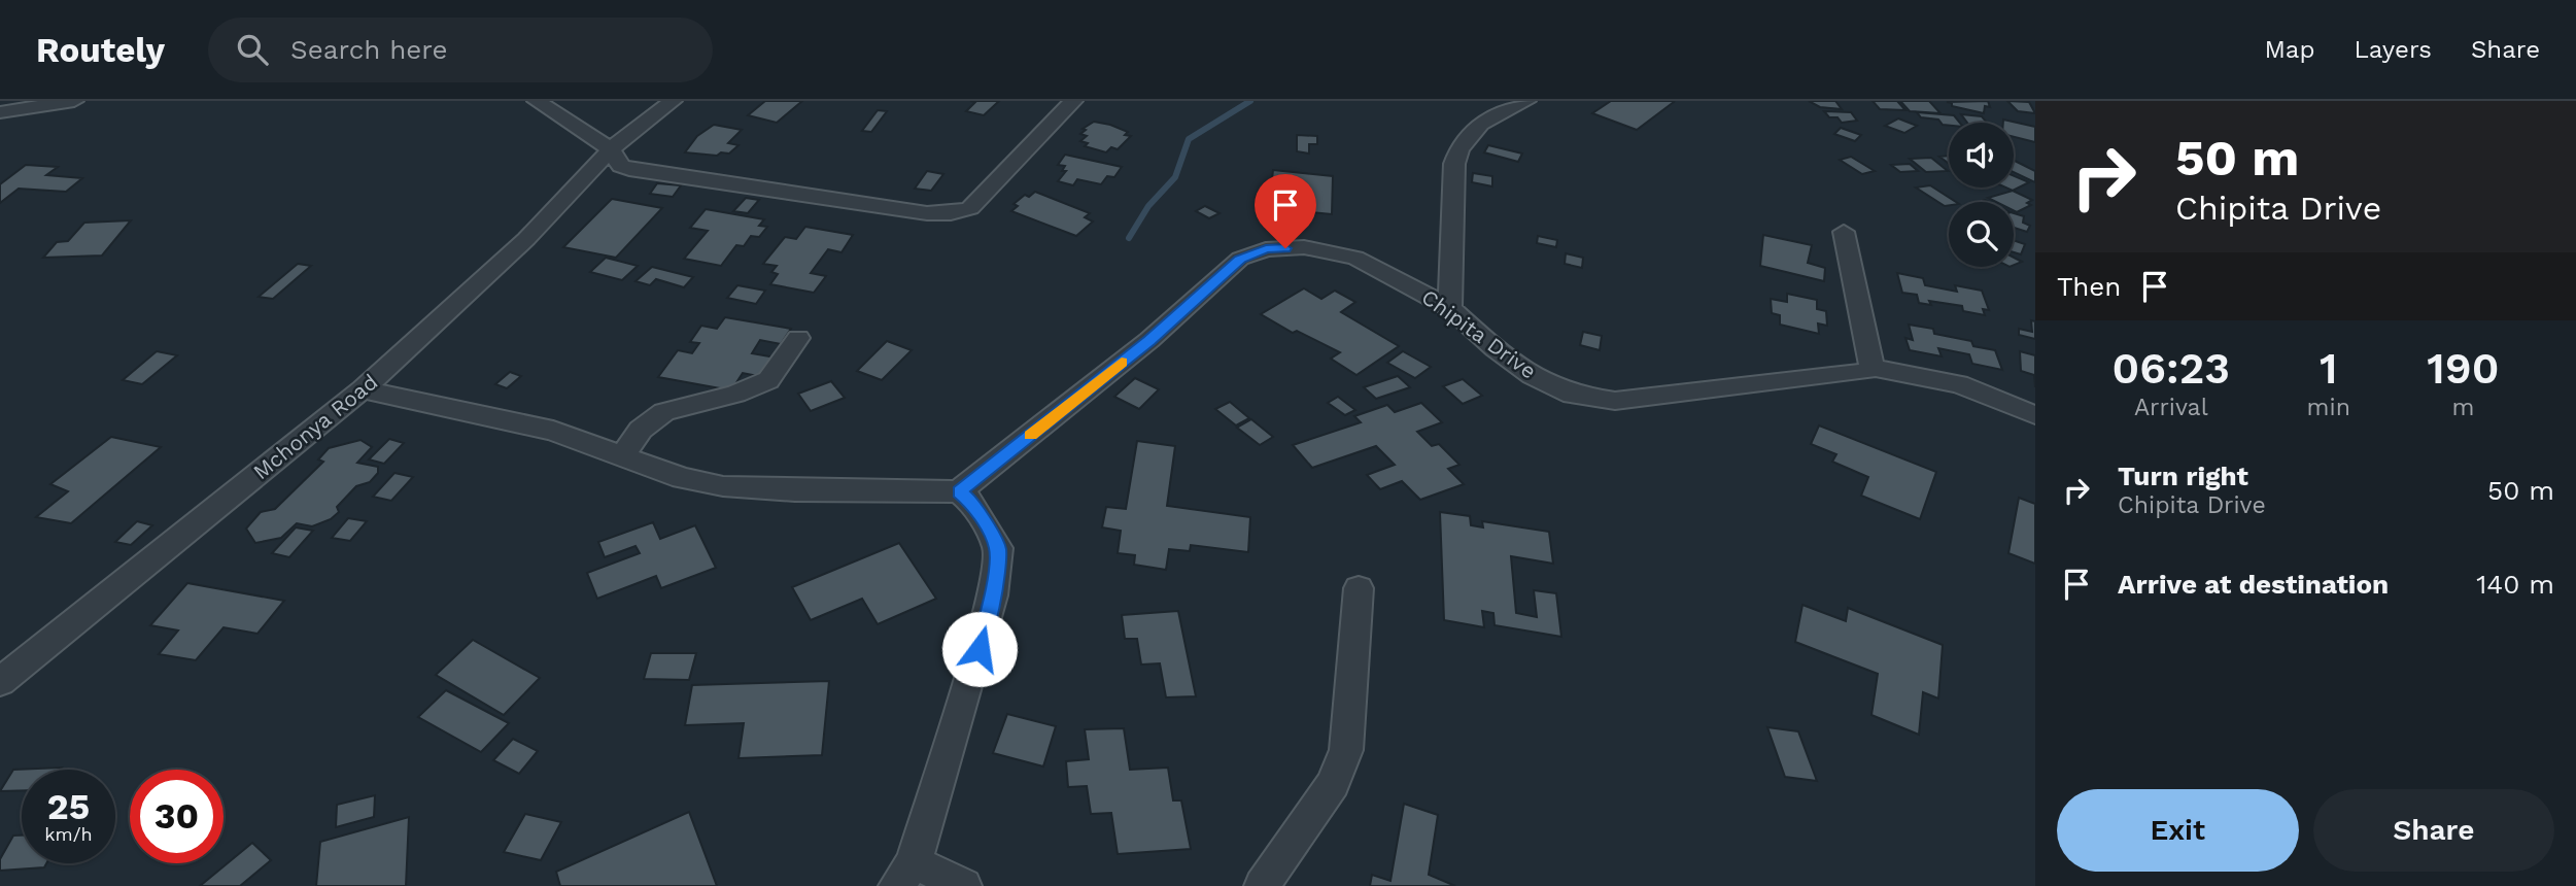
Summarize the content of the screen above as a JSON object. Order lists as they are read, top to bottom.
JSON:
{
  "streets": {
    "street": ["Chipita Drive", "Mchonya Road"]
  },
  "page": {
    "header": "Routely",
    "search": "Search here",
    "nav": ["Map", "Layers", "Share"],
    "turn": ["50 m", "Chipita Drive"],
    "then": "Then",
    "eta": [
      "06:23",
      "Arrival",
      "1",
      "min",
      "190",
      "m"
    ],
    "list": [
      {
        "name": "Turn right",
        "note": "Chipita Drive",
        "value": "50 m"
      },
      {
        "name": "Arrive at destination",
        "value": "140 m"
      }
    ],
    "speed": "25 km/h",
    "limit": "30",
    "buttons": ["Exit", "Share"]
  }
}
